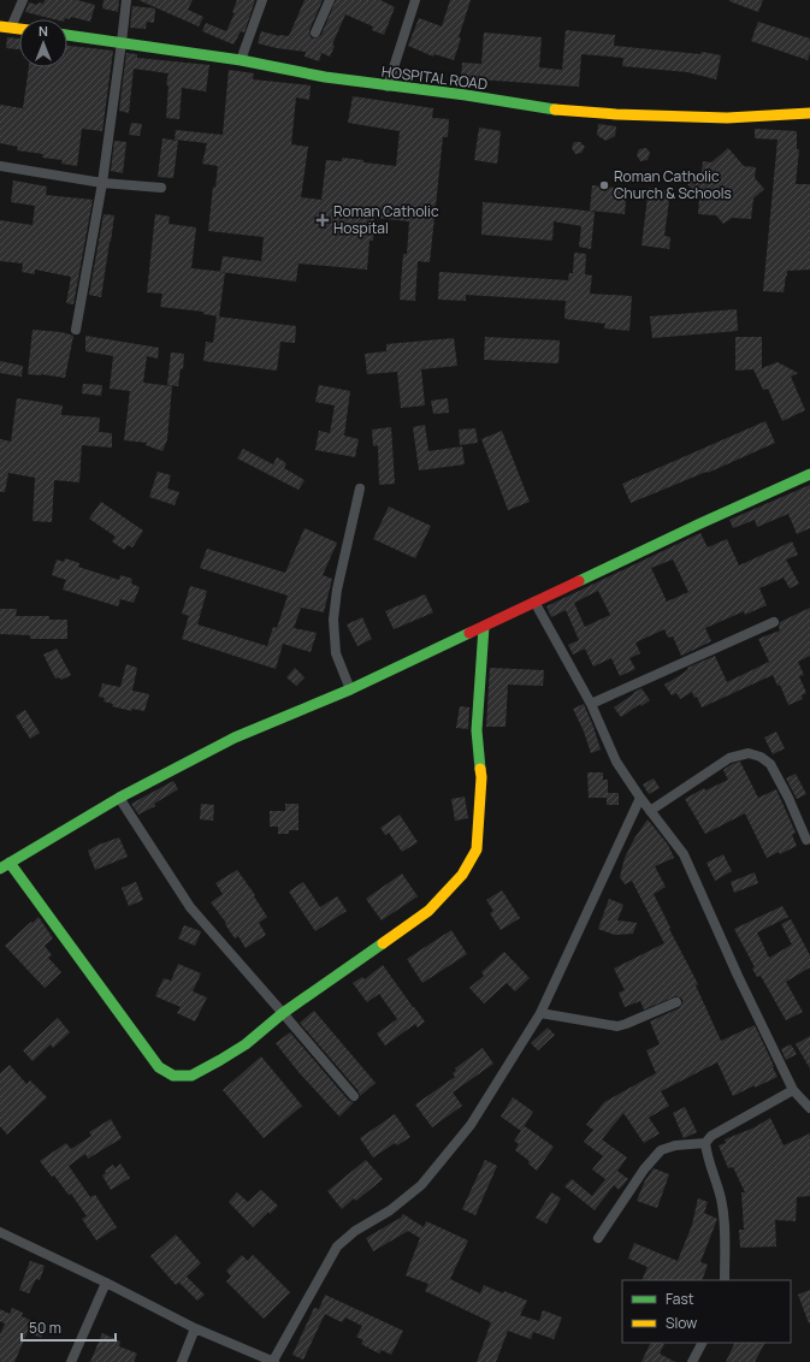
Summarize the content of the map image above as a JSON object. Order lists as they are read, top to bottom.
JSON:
{
  "streets": {
    "street": ["HOSPITAL ROAD"]
  },
  "places": {
    "other": ["Roman Catholic Church & Schools"],
    "health": ["Roman Catholic Hospital"]
  },
  "legend": ["Fast", "Slow"],
  "scale_bar": "50 m",
  "north": "top"
}
